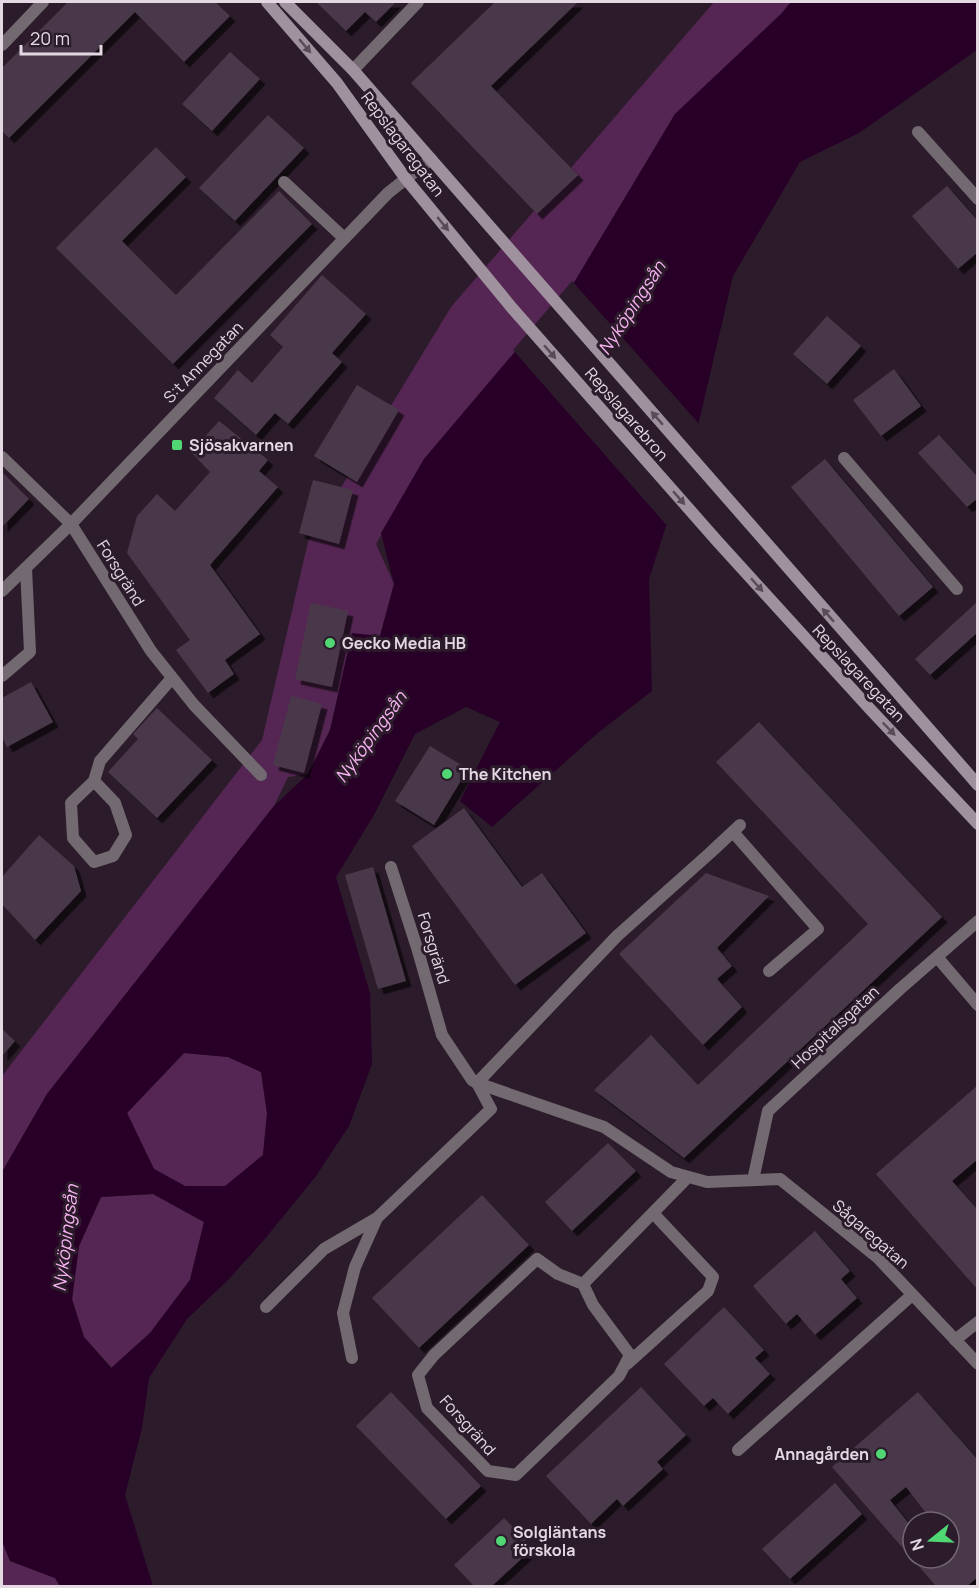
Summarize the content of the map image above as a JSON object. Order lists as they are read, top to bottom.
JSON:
{
  "streets": {
    "main road": ["Repslagaregatan", "Repslagarebron"],
    "street": [
      "S:t Annegatan",
      "Forsgränd",
      "Hospitalsgatan",
      "Sågaregatan"
    ]
  },
  "crossings": [
    ["Repslagaregatan", "S:t Annegatan"],
    ["Repslagaregatan", "Repslagarebron"],
    ["S:t Annegatan", "Forsgränd"],
    ["Hospitalsgatan", "Sågaregatan"]
  ],
  "water": ["Nyköpingsån"],
  "places": {
    "transit": ["Sjösakvarnen"],
    "other": [
      "Gecko Media HB",
      "The Kitchen",
      "Annagården",
      "Solgläntans förskola"
    ]
  },
  "scale_bar": "20 m",
  "north": "left"
}
